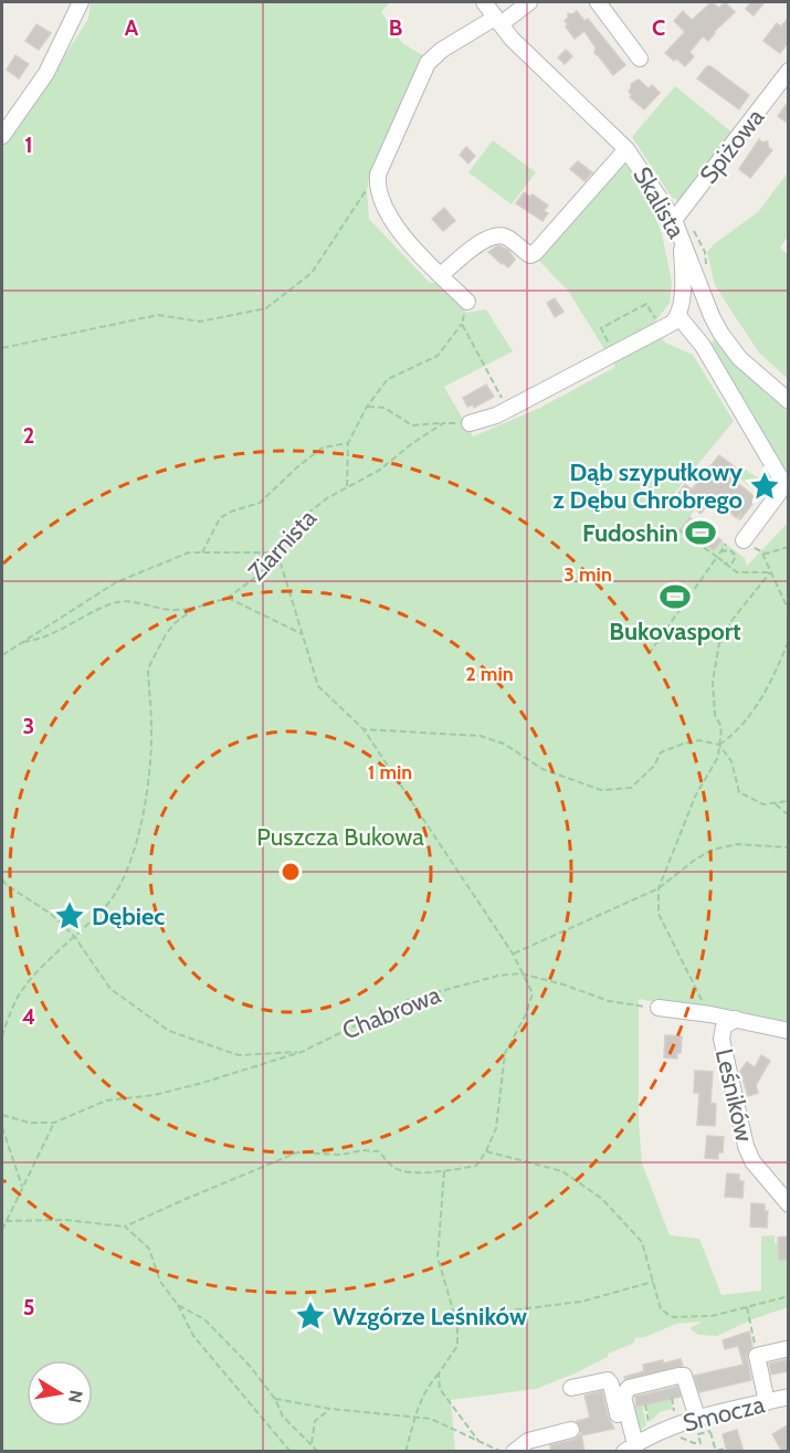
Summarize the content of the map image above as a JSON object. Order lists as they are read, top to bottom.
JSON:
{
  "streets": {
    "street": [
      "Spiżowa",
      "Skalista",
      "Leśników",
      "Smocza"
    ],
    "path": ["Ziarnista", "Chabrowa"]
  },
  "crossings": [
    ["Spiżowa", "Skalista"]
  ],
  "parks": ["Puszcza Bukowa"],
  "places": {
    "place": ["Dąb szypułkowy z Dębu Chrobrego", "Dębiec", "Wzgórze Leśników"],
    "sports": ["Fudoshin", "Bukovasport"]
  },
  "north": "right",
  "grid": {
    "columns": ["A", "B", "C"],
    "rows": [
      "1",
      "2",
      "3",
      "4",
      "5"
    ]
  },
  "rings": ["3 min", "2 min", "1 min"]
}
